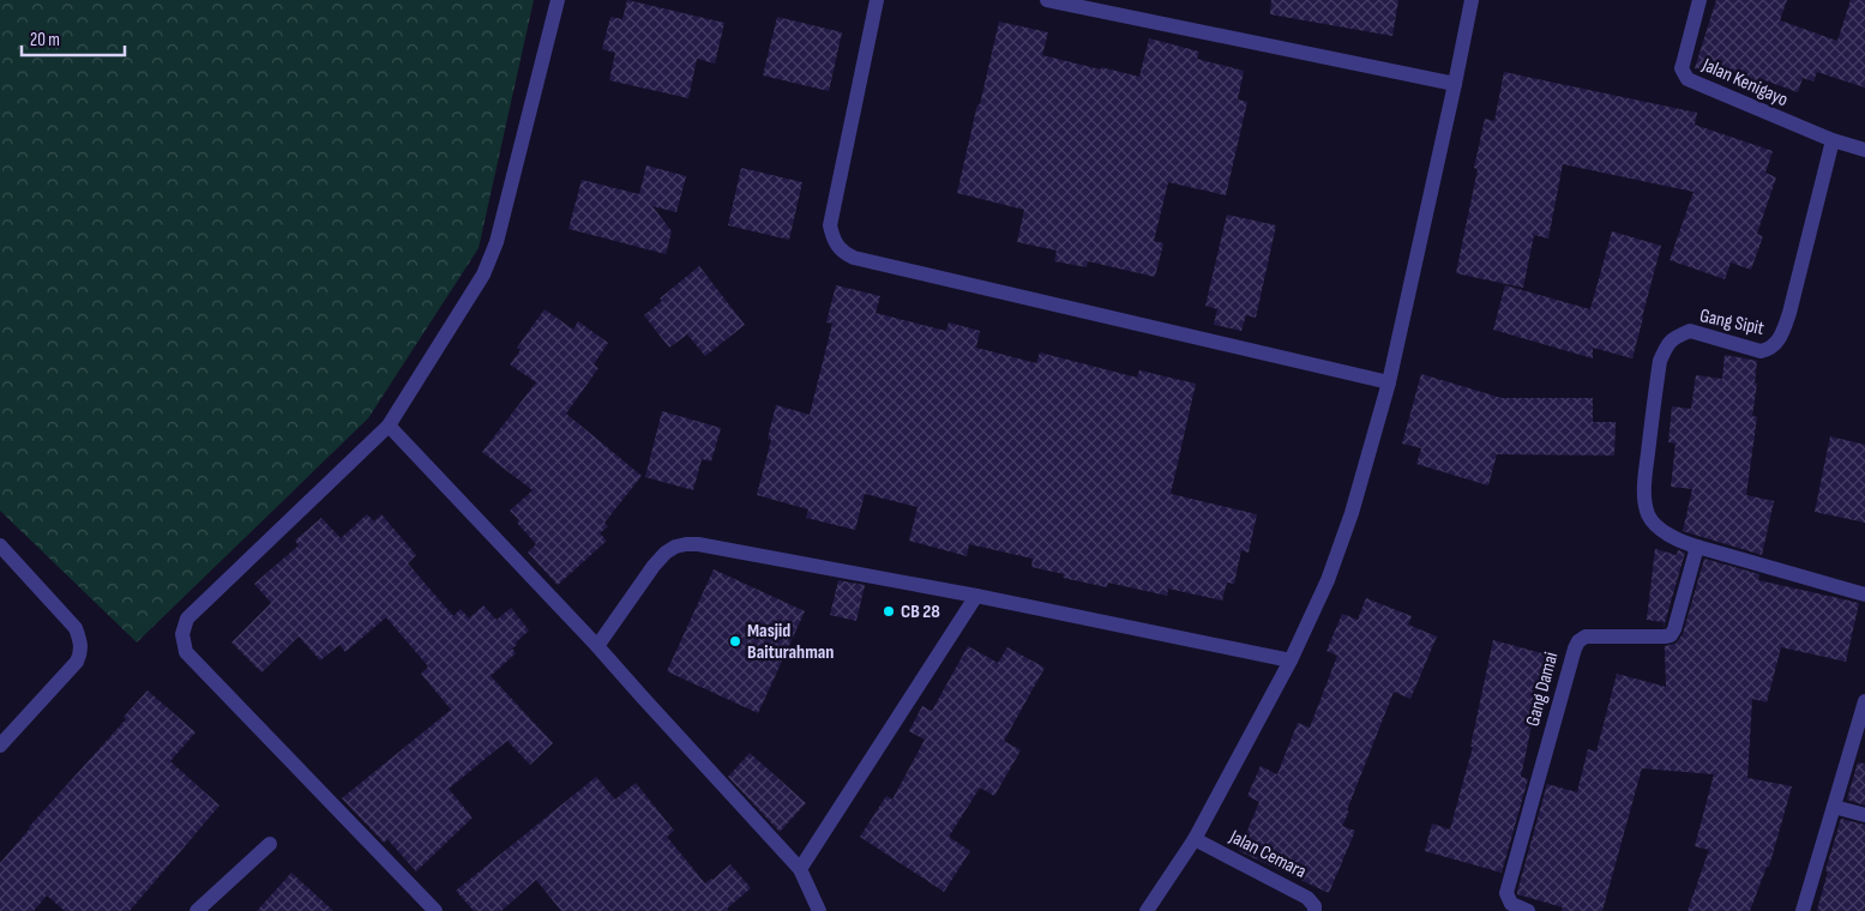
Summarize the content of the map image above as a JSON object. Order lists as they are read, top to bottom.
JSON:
{
  "streets": {
    "street": [
      "Jalan Kenigayo",
      "Gang Sipit",
      "Gang Damai",
      "Jalan Cemara"
    ]
  },
  "crossings": [
    ["Jalan Kenigayo", "Gang Sipit"],
    ["Gang Sipit", "Gang Damai"]
  ],
  "places": ["CB 28", "Masjid Baiturahman"],
  "scale_bar": "20 m"
}
